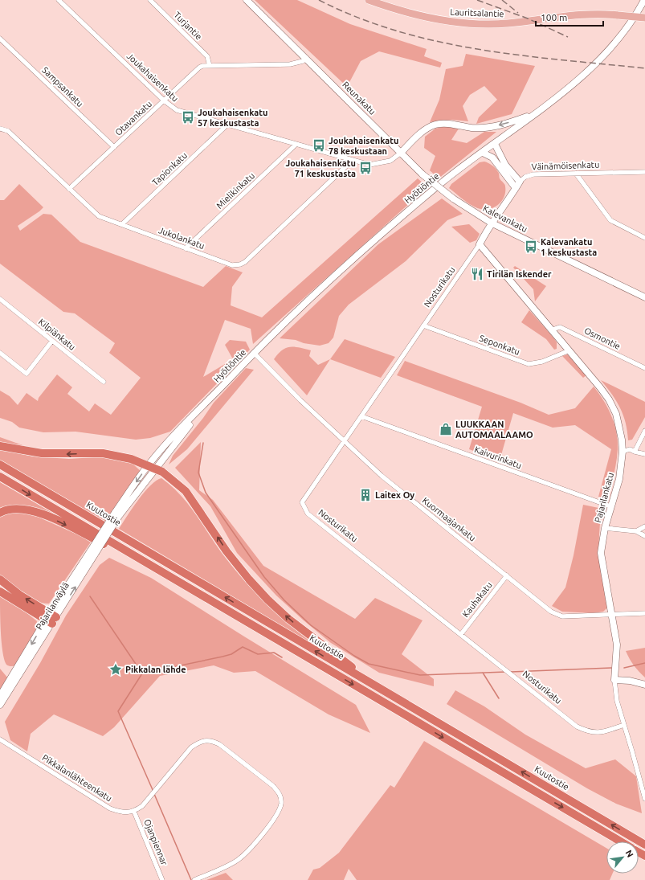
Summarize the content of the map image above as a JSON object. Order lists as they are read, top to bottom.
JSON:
{
  "streets": {
    "highway": ["Kuutostie"],
    "main road": [
      "Lauritsalantie",
      "Reunakatu",
      "Hyötiöntie",
      "Kalevankatu",
      "Nosturikatu",
      "Pajarilankatu",
      "Pajarilanväylä"
    ],
    "street": [
      "Turjantie",
      "Joukahaisenkatu",
      "Sampsankatu",
      "Otavankatu",
      "Väinämöisenkatu",
      "Tapionkatu",
      "Mielikinkatu",
      "Jukolankatu",
      "Kilpiänkatu",
      "Osmontie",
      "Seponkatu",
      "Kaivurinkatu",
      "Kuormaajankatu",
      "Kauhakatu",
      "Pikkalanlähteenkatu",
      "Ojanpiennar"
    ]
  },
  "crossings": [
    ["Turjantie", "Otavankatu"],
    ["Joukahaisenkatu", "Reunakatu"],
    ["Joukahaisenkatu", "Otavankatu"],
    ["Joukahaisenkatu", "Tapionkatu"],
    ["Joukahaisenkatu", "Mielikinkatu"],
    ["Joukahaisenkatu", "Jukolankatu"],
    ["Sampsankatu", "Otavankatu"],
    ["Reunakatu", "Otavankatu"],
    ["Reunakatu", "Kalevankatu"],
    ["Otavankatu", "Jukolankatu"],
    ["Tapionkatu", "Jukolankatu"],
    ["Hyötiöntie", "Kuormaajankatu"],
    ["Hyötiöntie", "Pajarilanväylä"],
    ["Mielikinkatu", "Jukolankatu"],
    ["Kalevankatu", "Nosturikatu"],
    ["Nosturikatu", "Seponkatu"],
    ["Nosturikatu", "Kaivurinkatu"],
    ["Nosturikatu", "Pajarilankatu"],
    ["Nosturikatu", "Kuormaajankatu"],
    ["Nosturikatu", "Kauhakatu"],
    ["Osmontie", "Pajarilankatu"],
    ["Seponkatu", "Pajarilankatu"],
    ["Kaivurinkatu", "Pajarilankatu"],
    ["Pajarilankatu", "Kuormaajankatu"],
    ["Kuormaajankatu", "Kauhakatu"],
    ["Pikkalanlähteenkatu", "Ojanpiennar"]
  ],
  "places": {
    "bus stop": [
      "Joukahaisenkatu 57 keskustasta",
      "Joukahaisenkatu 78 keskustaan",
      "Joukahaisenkatu 71 keskustasta",
      "Kalevankatu 1 keskustasta"
    ],
    "restaurant": ["Tirilän Iskender"],
    "shop": ["LUUKKAAN AUTOMAALAAMO"],
    "building": ["Laitex Oy"],
    "place": ["Pikkalan lähde"]
  },
  "scale_bar": "100 m",
  "north": "top right"
}
